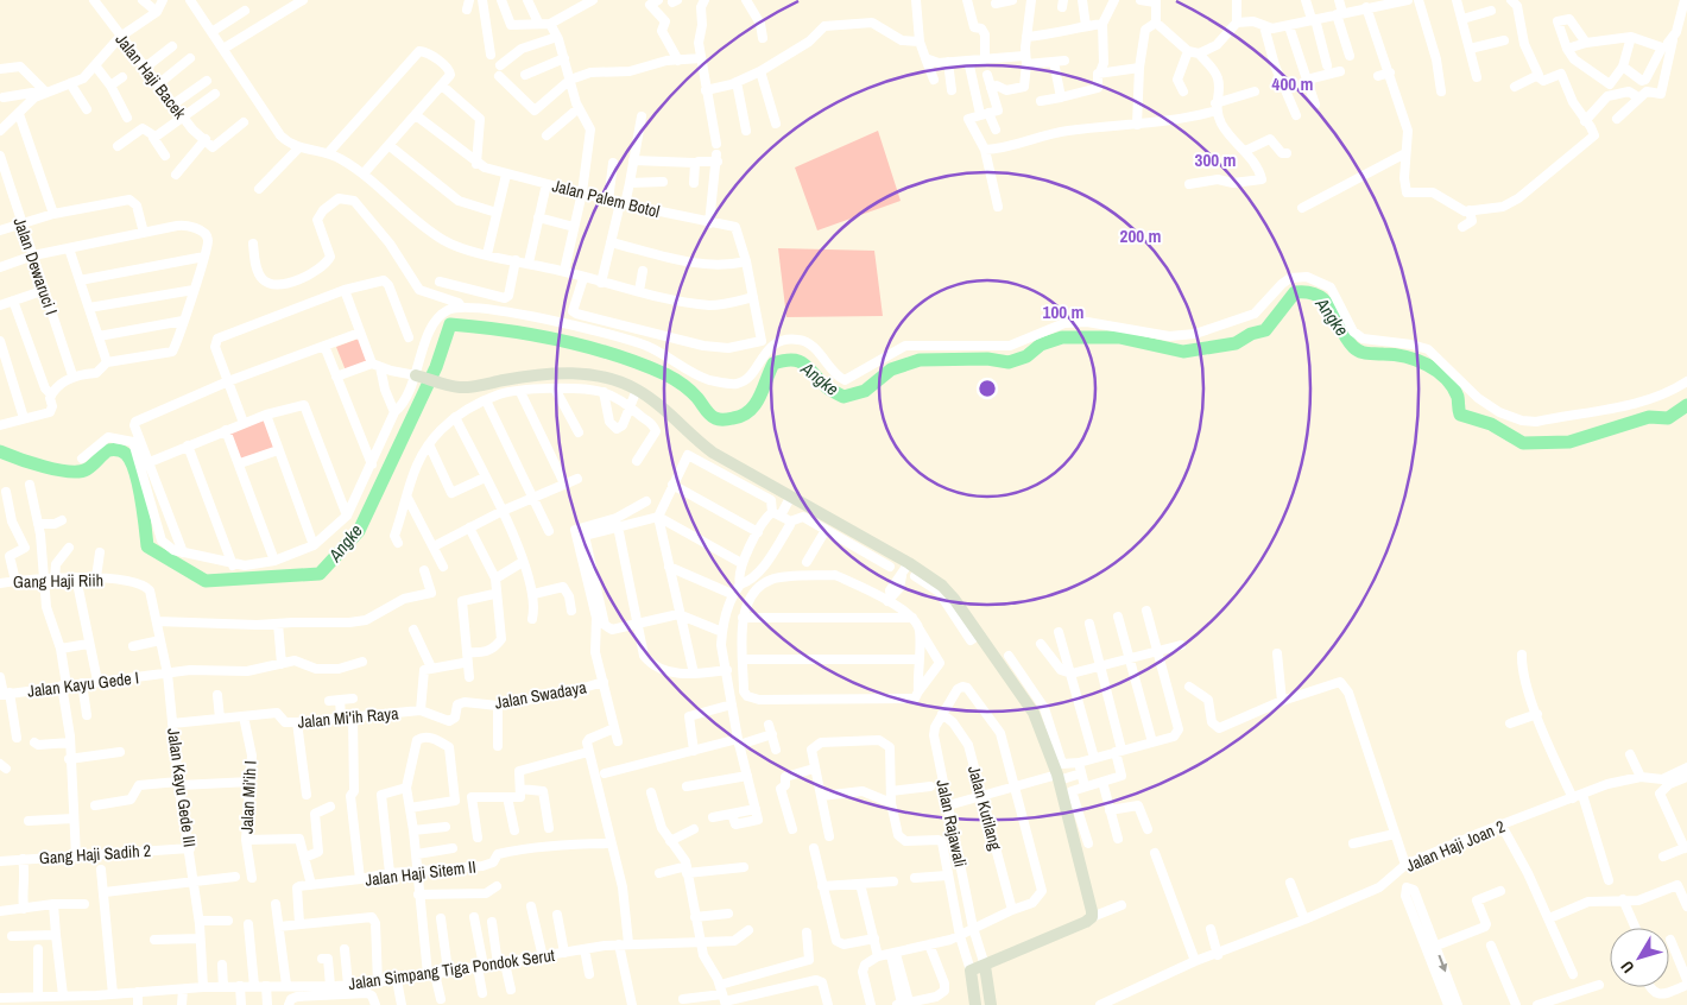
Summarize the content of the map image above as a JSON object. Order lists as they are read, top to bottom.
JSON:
{
  "streets": {
    "street": [
      "Jalan Haji Bacek",
      "Jalan Palem Botol",
      "Jalan Dewaruci I",
      "Gang Haji Riih",
      "Jalan Kayu Gede I",
      "Jalan Swadaya",
      "Jalan Mi'ih Raya",
      "Jalan Kayu Gede III",
      "Jalan Mi'ih I",
      "Jalan Kutilang",
      "Jalan Rajawali",
      "Jalan Haji Joan 2",
      "Gang Haji Sadih 2",
      "Jalan Haji Sitem II",
      "Jalan Simpang Tiga Pondok Serut"
    ]
  },
  "crossings": [
    ["Gang Haji Riih", "Jalan Kayu Gede III"],
    ["Jalan Kayu Gede I", "Jalan Kayu Gede III"],
    ["Jalan Mi'ih Raya", "Jalan Kayu Gede III"],
    ["Jalan Mi'ih Raya", "Jalan Mi'ih I"],
    ["Jalan Kayu Gede III", "Gang Haji Sadih 2"],
    ["Jalan Kayu Gede III", "Jalan Simpang Tiga Pondok Serut"],
    ["Jalan Kutilang", "Jalan Rajawali"]
  ],
  "water": ["Angke"],
  "north": "bottom left",
  "rings": [
    "400 m",
    "300 m",
    "200 m",
    "100 m"
  ]
}
